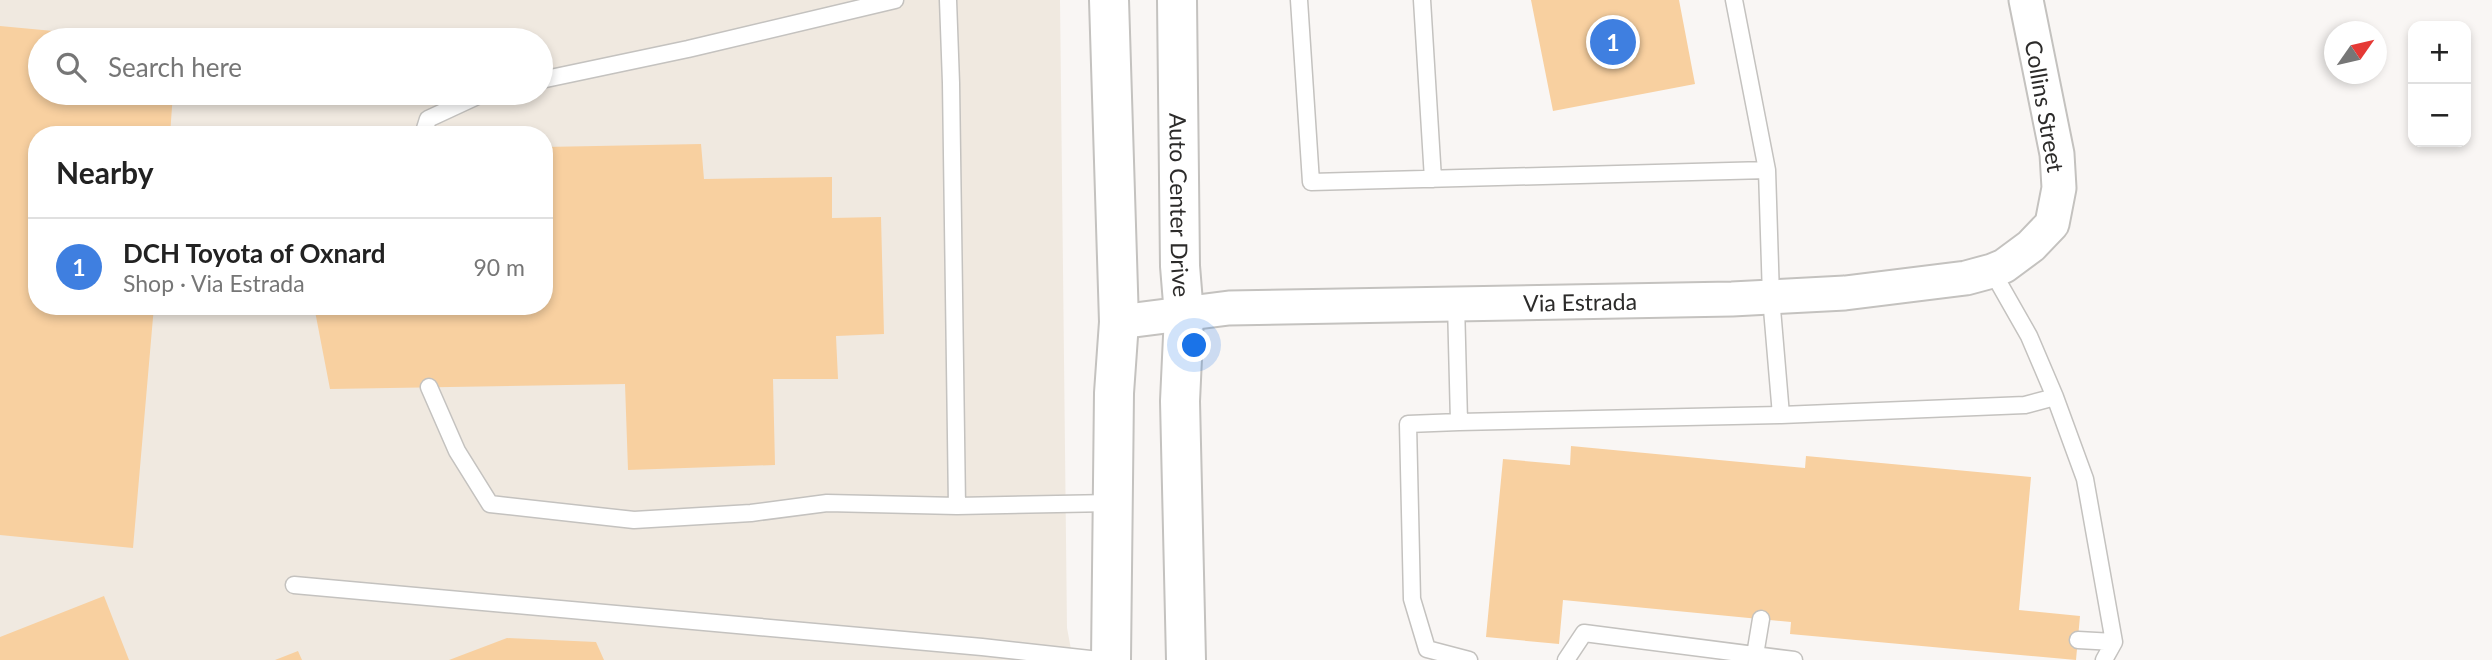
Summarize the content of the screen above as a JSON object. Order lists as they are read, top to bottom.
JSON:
{
  "streets": {
    "street": ["Collins Street", "Auto Center Drive", "Via Estrada"]
  },
  "crossings": [
    ["Collins Street", "Via Estrada"],
    ["Auto Center Drive", "Via Estrada"]
  ],
  "north": "top right",
  "page": {
    "pins": "1",
    "map_buttons": ["+", "−"],
    "search": "Search here",
    "heading": "Nearby",
    "list": [
      {
        "mark": "1",
        "name": "DCH Toyota of Oxnard",
        "note": "Shop · Via Estrada",
        "value": "90 m"
      }
    ]
  }
}
